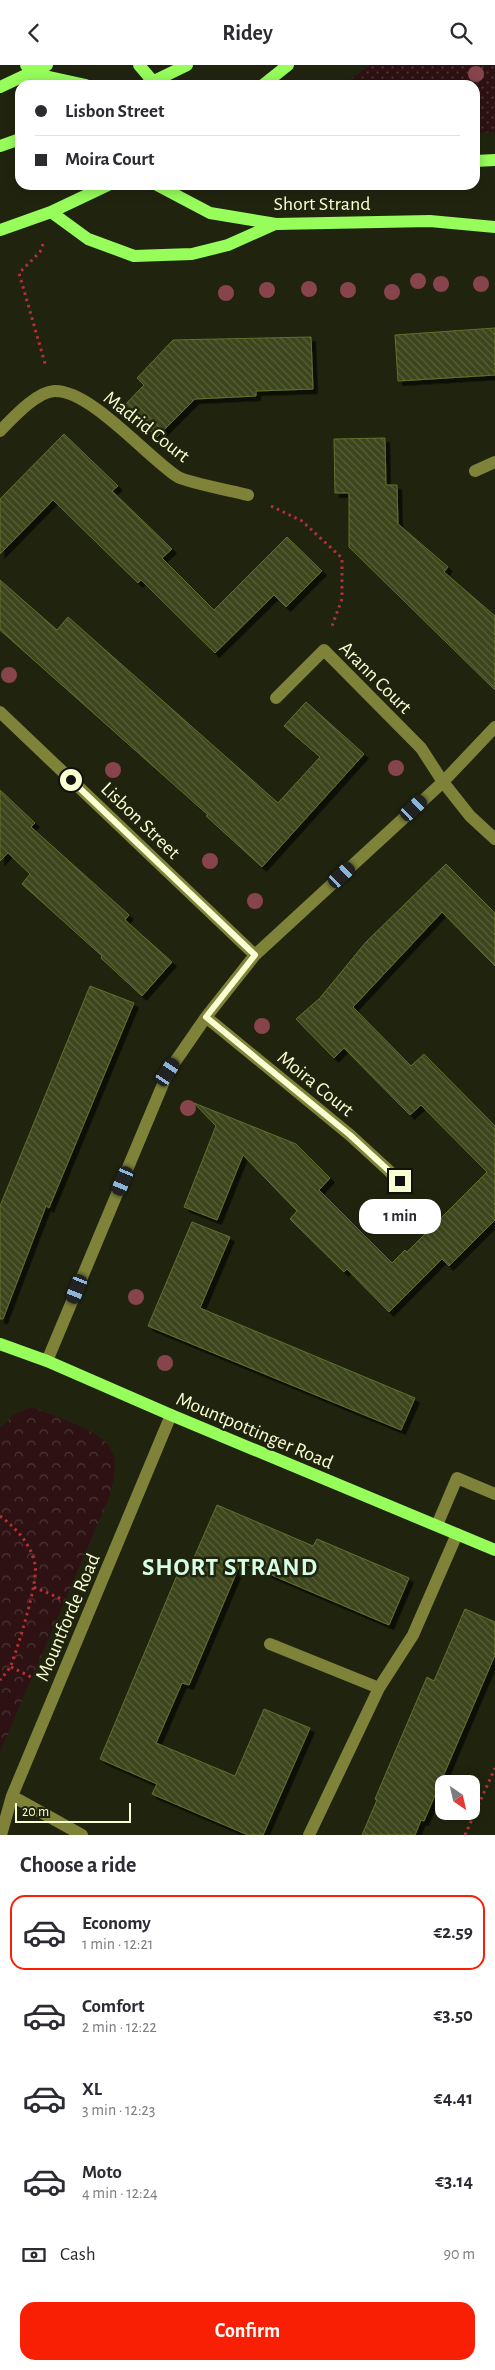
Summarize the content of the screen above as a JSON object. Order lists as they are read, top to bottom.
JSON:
{
  "streets": {
    "main road": ["Short Strand", "Mountpottinger Road"],
    "street": [
      "Madrid Court",
      "Arann Court",
      "Lisbon Street",
      "Moira Court",
      "Mountforde Road"
    ]
  },
  "crossings": [
    ["Mountpottinger Road", "Mountforde Road"]
  ],
  "districts": ["SHORT STRAND"],
  "scale_bar": "20 m",
  "north": "bottom right",
  "page": {
    "header": "Ridey",
    "banner": ["Lisbon Street", "Moira Court"],
    "bubble": "1 min",
    "scale": "20 m",
    "heading": "Choose a ride",
    "list": [
      {
        "name": "Economy",
        "note": "1 min · 12:21",
        "value": "€2.59"
      },
      {
        "name": "Comfort",
        "note": "2 min · 12:22",
        "value": "€3.50"
      },
      {
        "name": "XL",
        "note": "3 min · 12:23",
        "value": "€4.41"
      },
      {
        "name": "Moto",
        "note": "4 min · 12:24",
        "value": "€3.14"
      }
    ],
    "pay": ["Cash", "90 m"],
    "buttons": "Confirm"
  }
}
